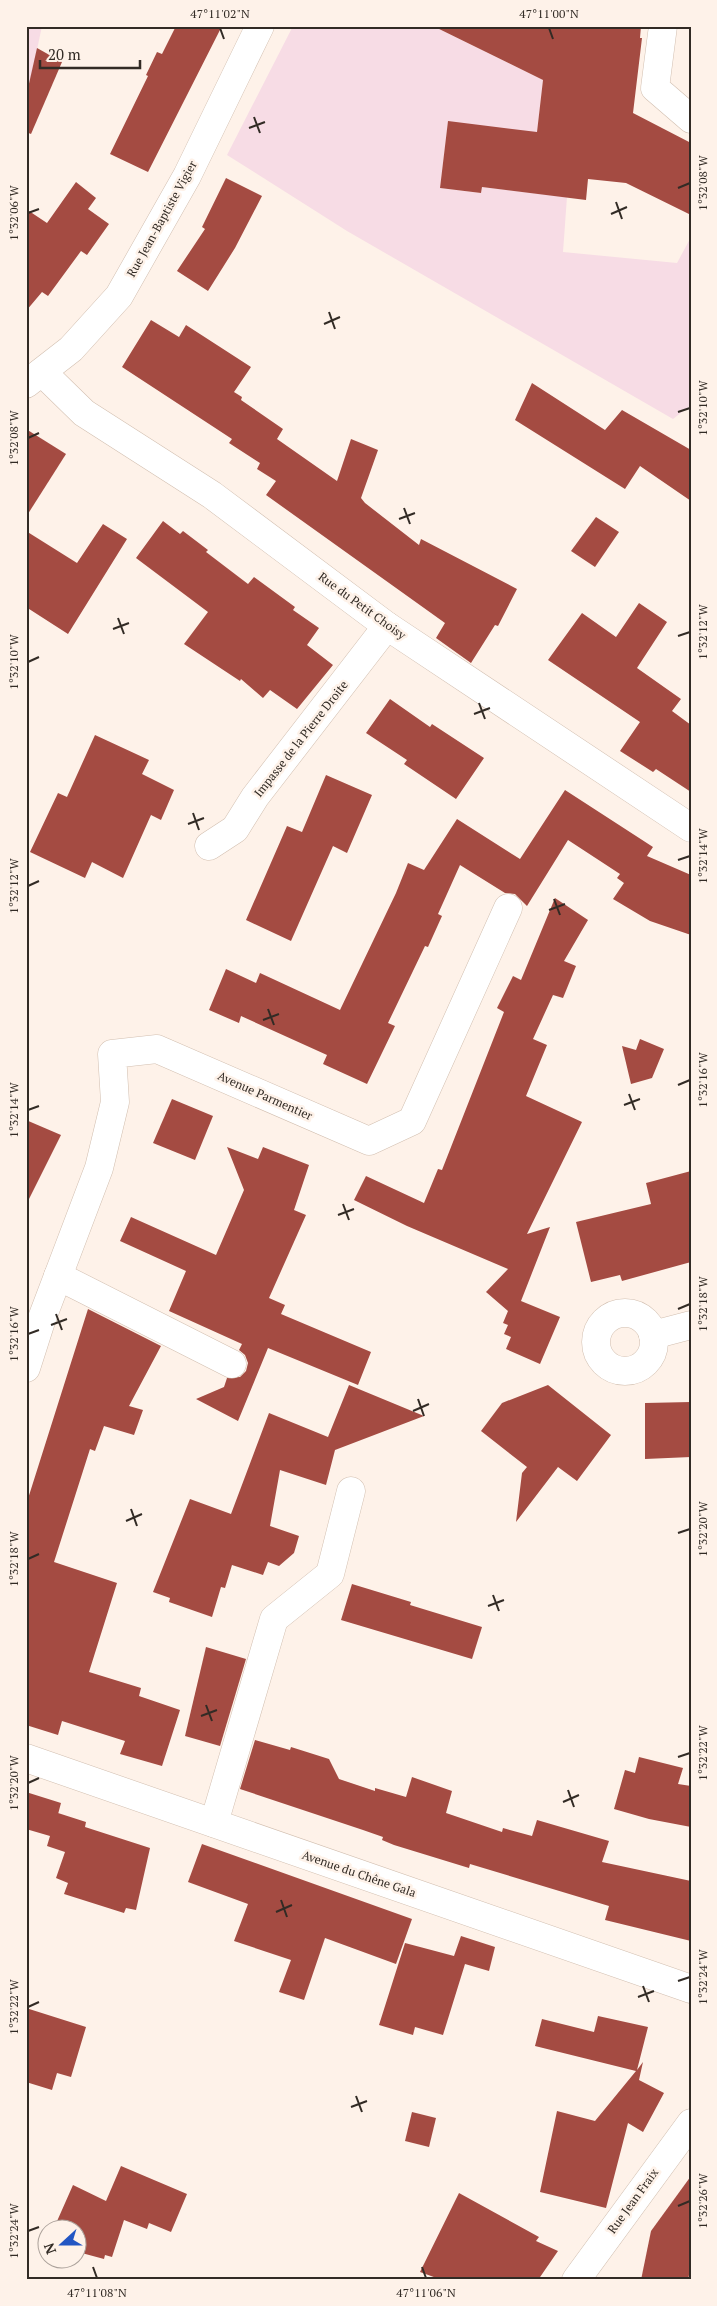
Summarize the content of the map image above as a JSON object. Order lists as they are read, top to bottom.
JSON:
{
  "streets": {
    "street": [
      "Rue Jean-Baptiste Vigier",
      "Rue du Petit Choisy",
      "Impasse de la Pierre Droite",
      "Avenue Parmentier",
      "Avenue du Chêne Gala",
      "Rue Jean Fraix"
    ]
  },
  "crossings": [
    ["Rue Jean-Baptiste Vigier", "Rue du Petit Choisy"],
    ["Rue du Petit Choisy", "Impasse de la Pierre Droite"]
  ],
  "scale_bar": "20 m",
  "north": "left",
  "coordinates": [
    "47°11'02\"N",
    "47°11'00\"N",
    "1°32'08\"W",
    "1°32'06\"W",
    "1°32'10\"W",
    "1°32'12\"W",
    "1°32'14\"W",
    "1°32'16\"W",
    "1°32'18\"W",
    "1°32'20\"W",
    "1°32'22\"W",
    "1°32'24\"W",
    "1°32'26\"W",
    "47°11'08\"N",
    "47°11'06\"N"
  ]
}
